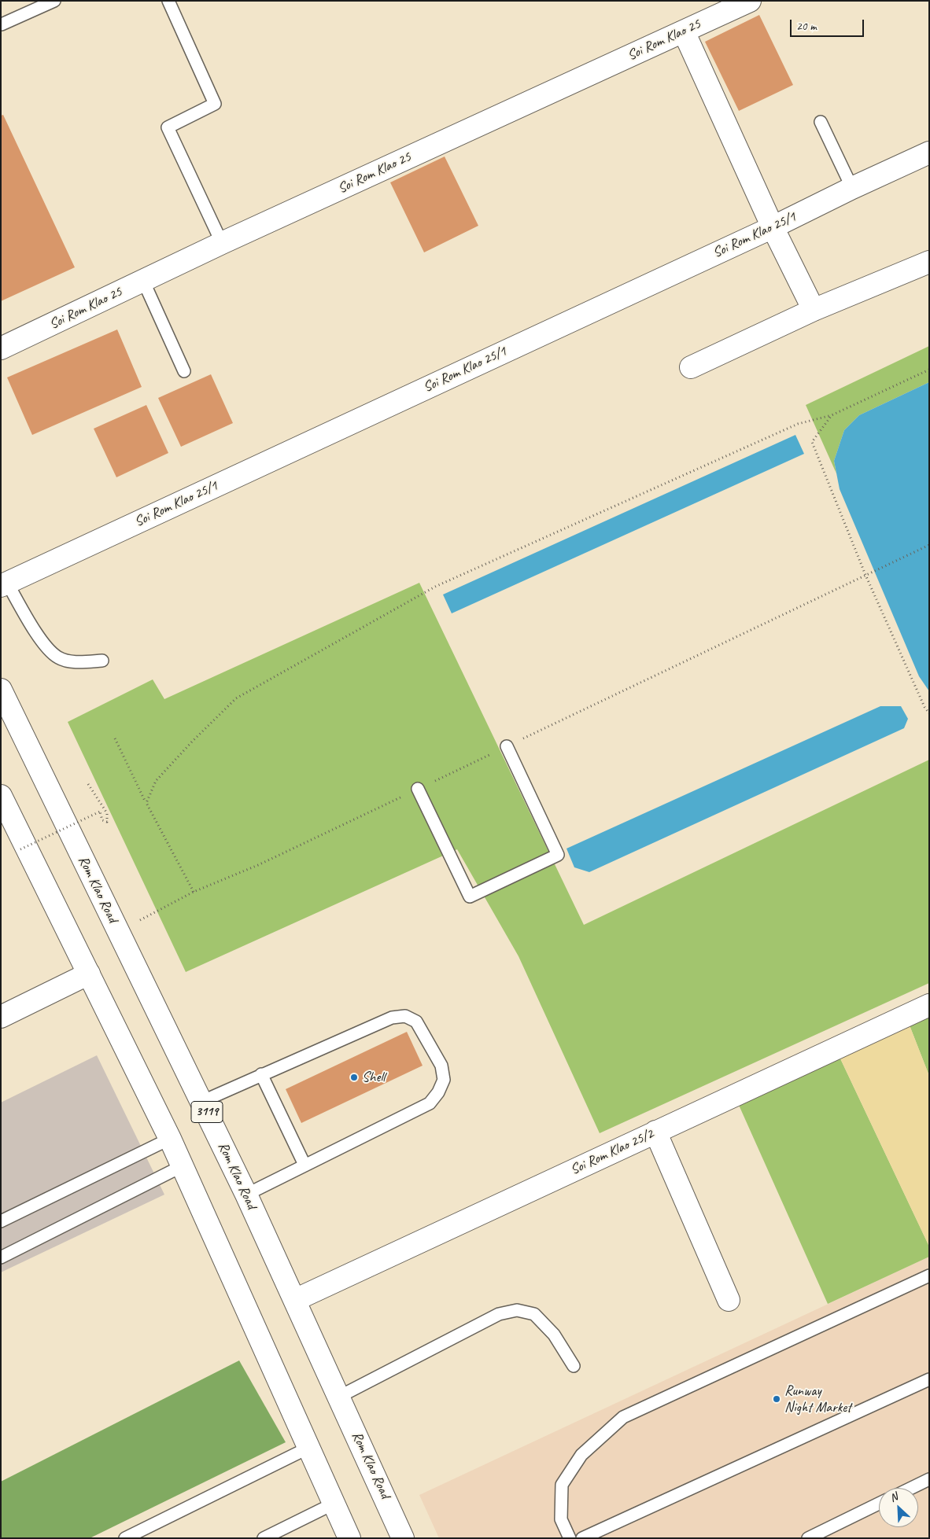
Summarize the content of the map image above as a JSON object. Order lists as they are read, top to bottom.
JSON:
{
  "streets": {
    "street": [
      "Soi Rom Klao 25",
      "Soi Rom Klao 25/1",
      "Rom Klao Road",
      "3119",
      "Soi Rom Klao 25/2"
    ]
  },
  "crossings": [
    ["Rom Klao Road", "Soi Rom Klao 25/2"]
  ],
  "places": ["Shell", "Runway Night Market"],
  "scale_bar": "20 m",
  "north": "top left"
}
